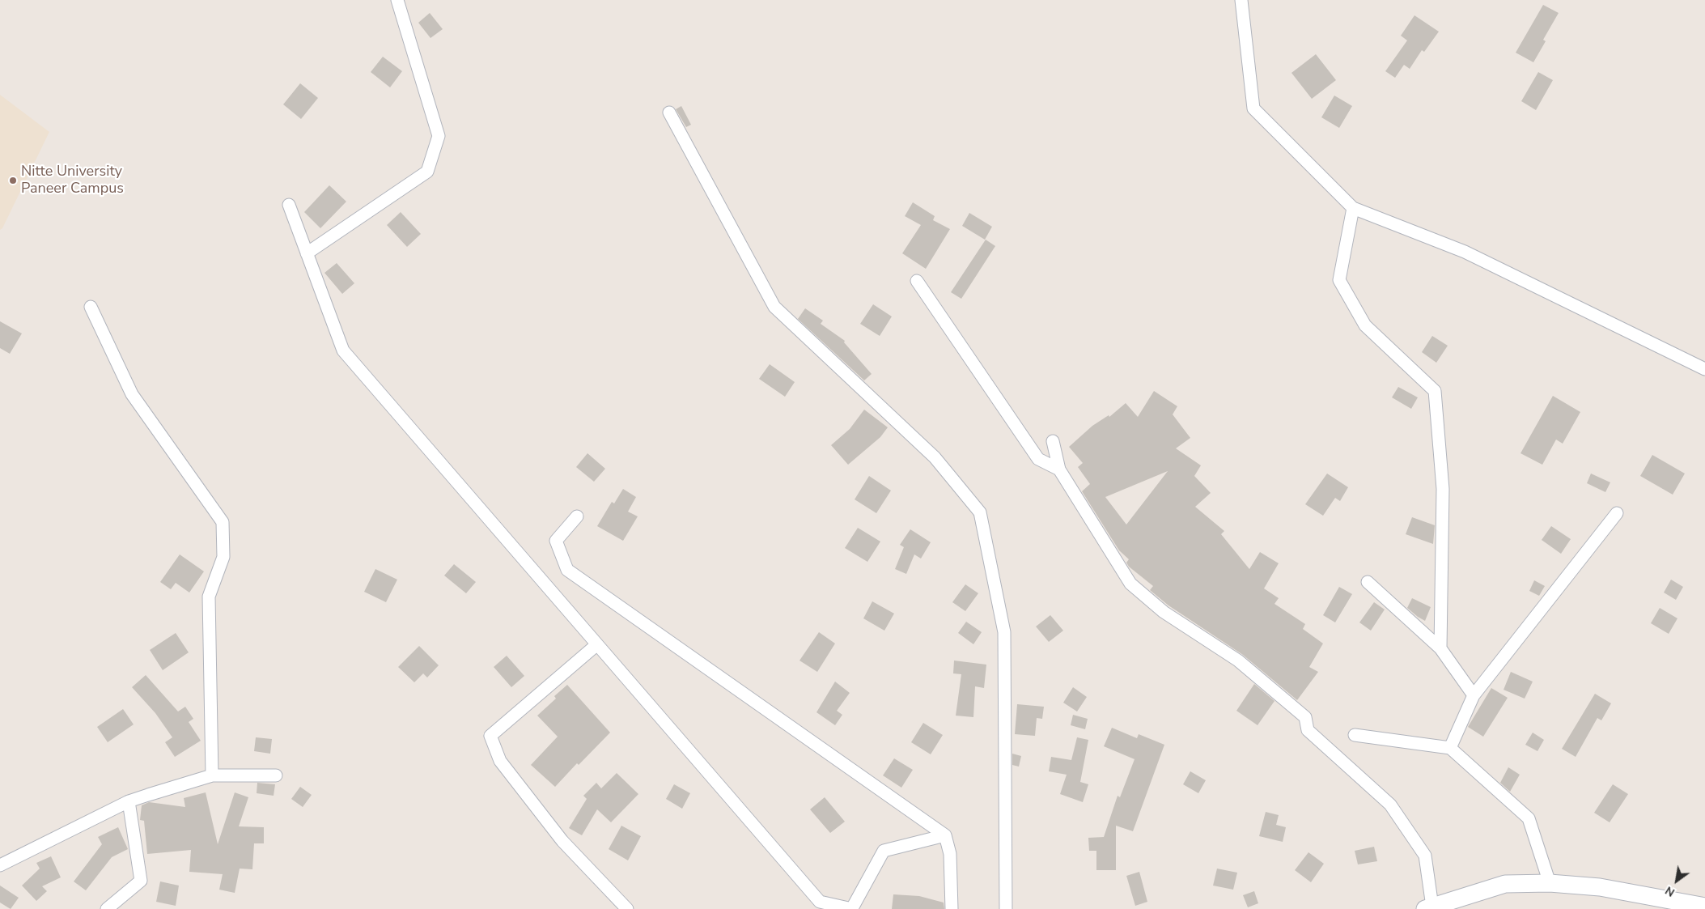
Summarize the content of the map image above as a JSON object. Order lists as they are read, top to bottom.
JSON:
{
  "places": ["Nitte University Paneer Campus"],
  "north": "bottom left"
}
